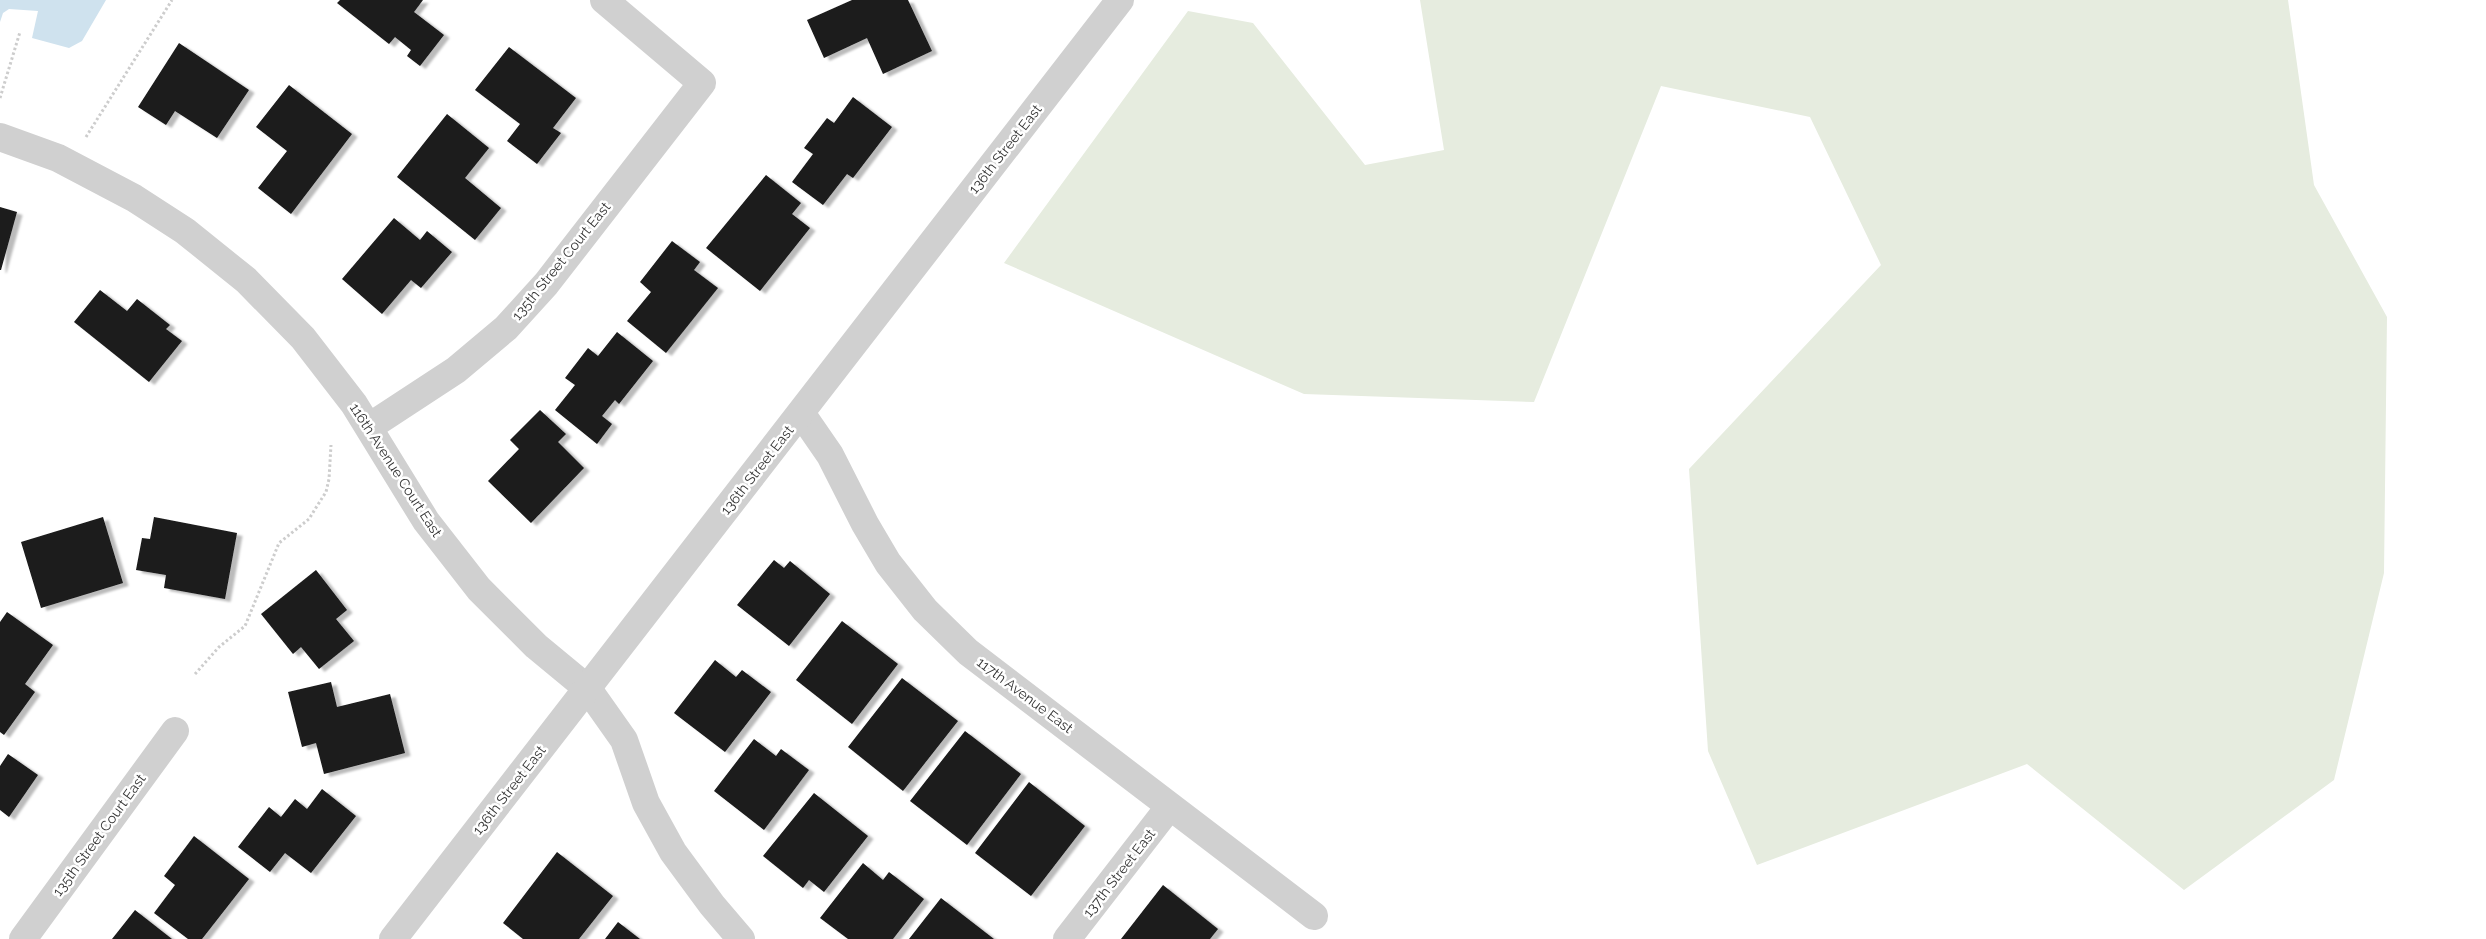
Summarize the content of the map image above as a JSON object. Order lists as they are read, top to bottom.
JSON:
{
  "streets": {
    "street": [
      "136th Street East",
      "135th Street Court East",
      "116th Avenue Court East",
      "117th Avenue East",
      "137th Street East"
    ]
  },
  "crossings": [
    ["136th Street East", "116th Avenue Court East"],
    ["136th Street East", "117th Avenue East"],
    ["135th Street Court East", "116th Avenue Court East"],
    ["117th Avenue East", "137th Street East"]
  ]
}
